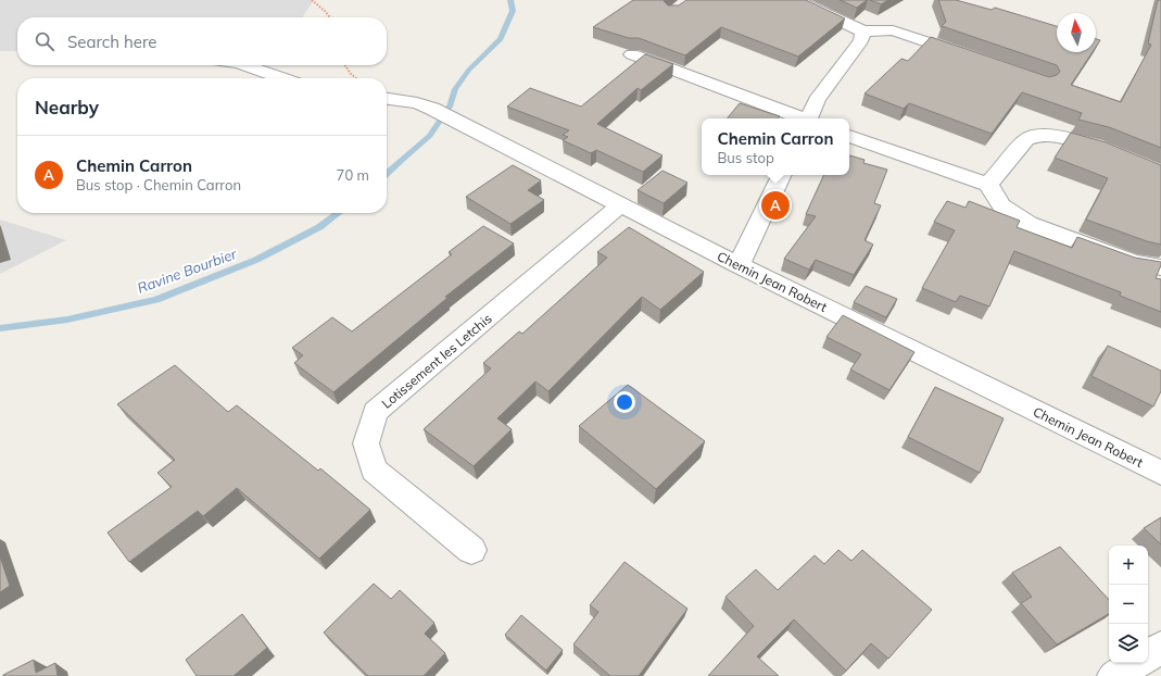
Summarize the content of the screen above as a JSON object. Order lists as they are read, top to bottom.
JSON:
{
  "streets": {
    "street": ["Chemin Jean Robert", "Lotissement les Letchis"]
  },
  "crossings": [
    ["Chemin Jean Robert", "Lotissement les Letchis"]
  ],
  "water": ["Ravine Bourbier"],
  "north": "top",
  "page": {
    "search": "Search here",
    "heading": "Nearby",
    "popup": ["Chemin Carron", "Bus stop"],
    "list": [
      {
        "mark": "A",
        "name": "Chemin Carron",
        "note": "Bus stop · Chemin Carron",
        "value": "70 m"
      }
    ],
    "pins": "A",
    "map_buttons": ["+", "−"]
  }
}
